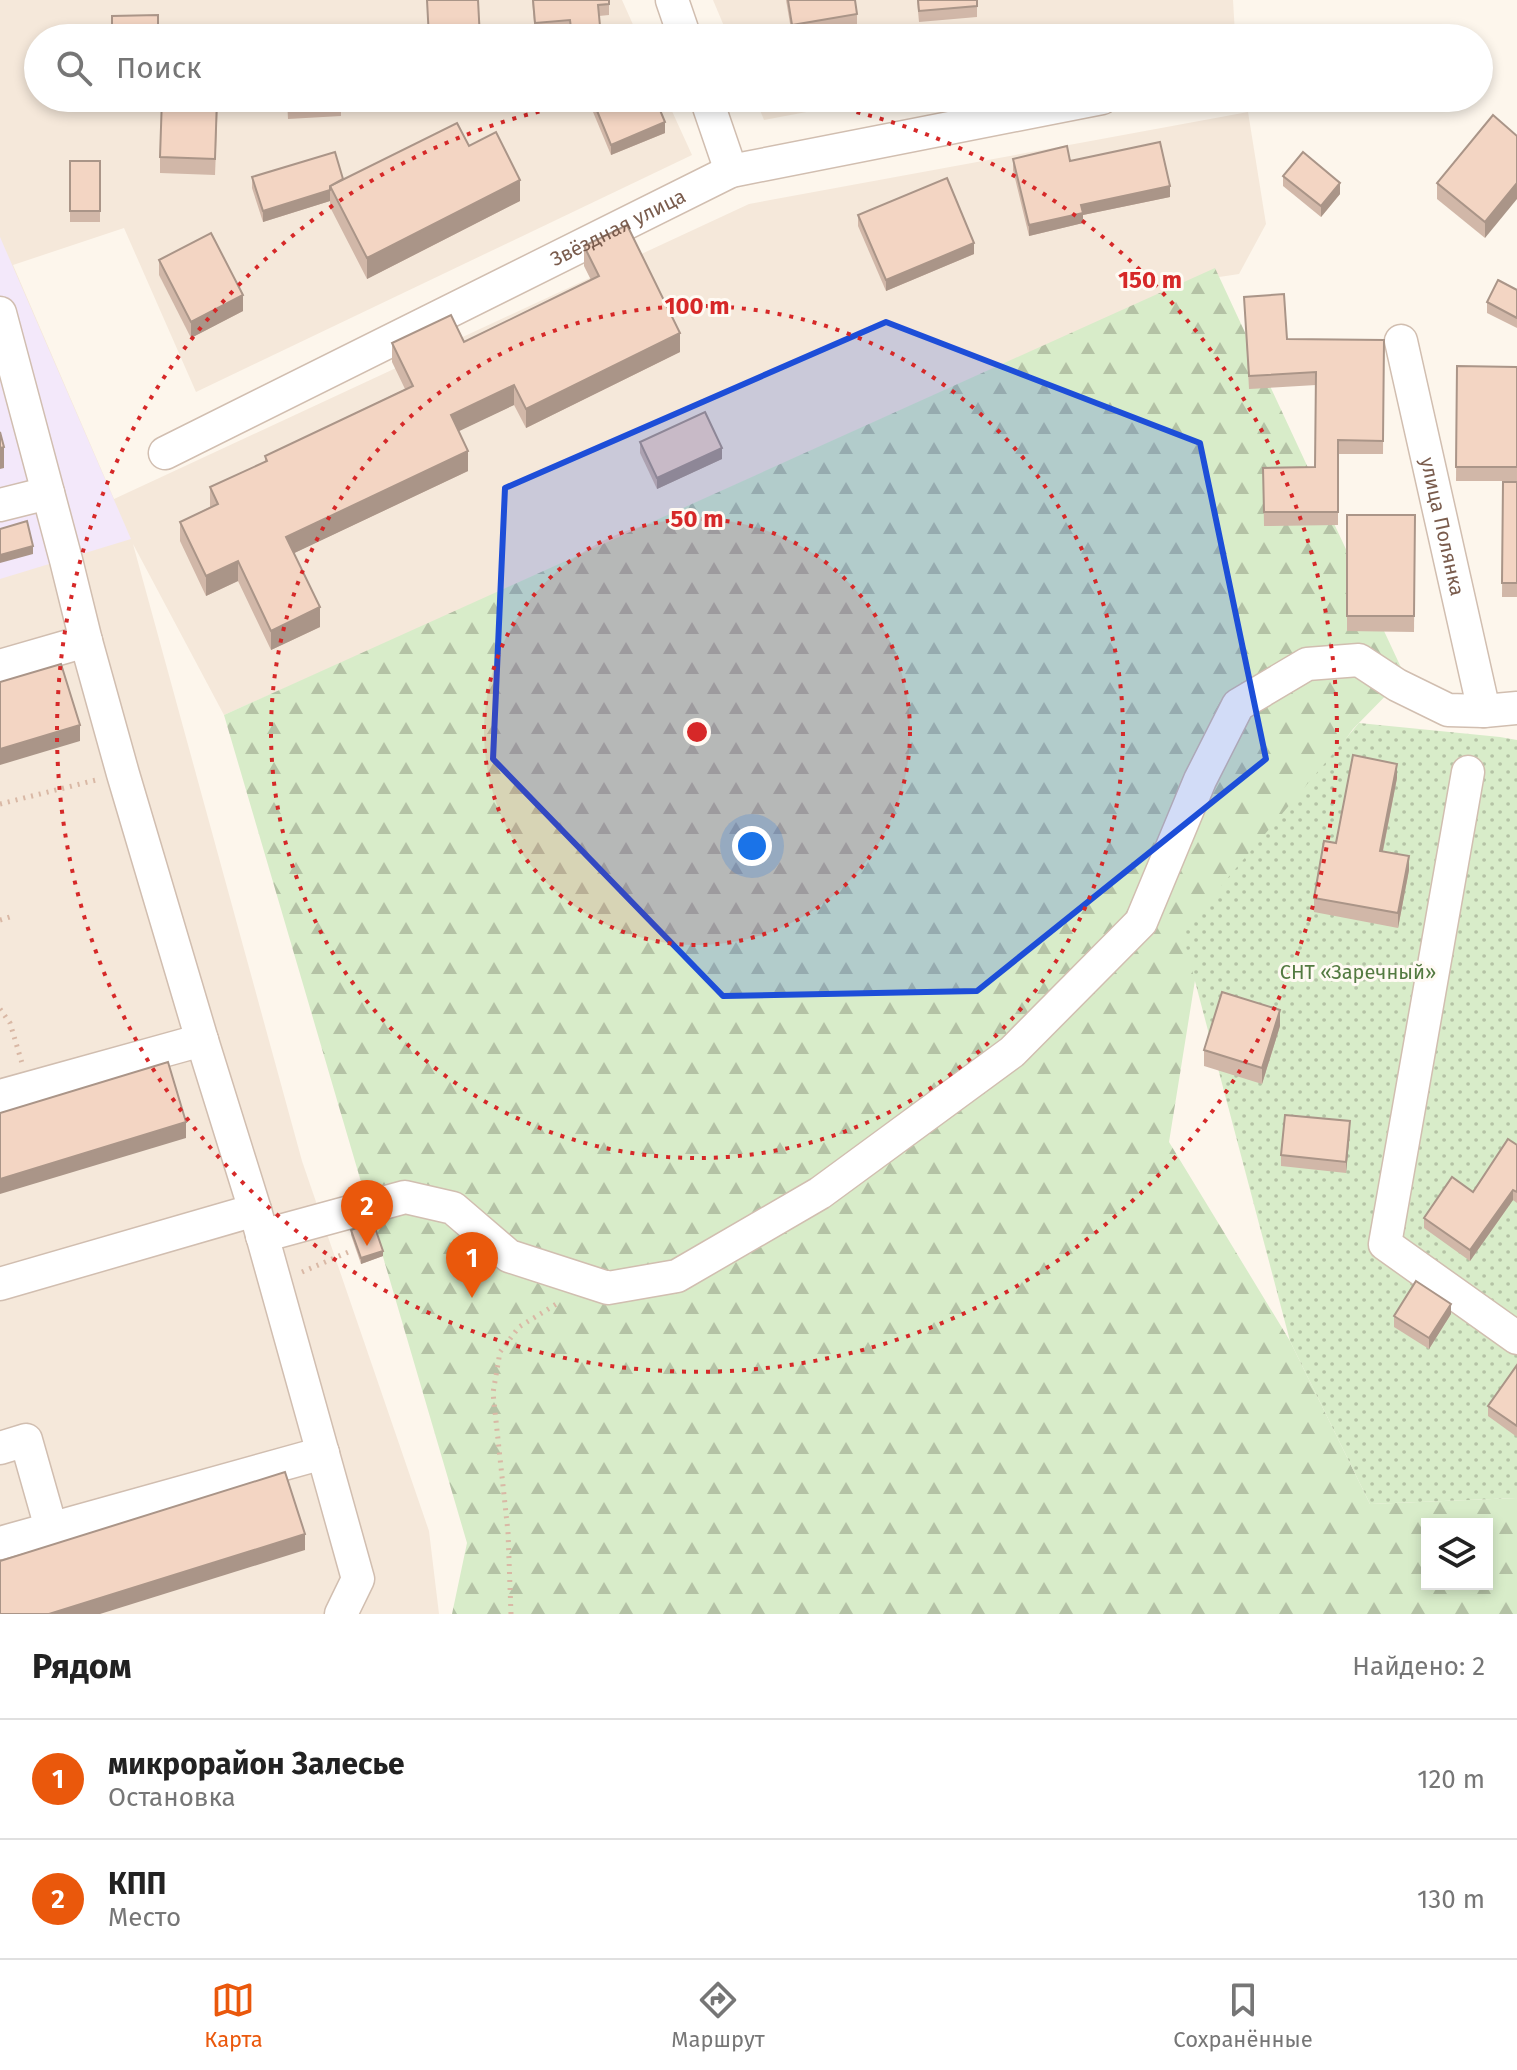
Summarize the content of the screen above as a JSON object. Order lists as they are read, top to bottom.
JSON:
{
  "streets": {
    "street": ["Звёздная улица", "улица Полянка"]
  },
  "parks": ["СНТ «Заречный»"],
  "page": {
    "search": "Поиск",
    "pins": ["2", "1"],
    "heading": ["Рядом", "Найдено: 2"],
    "list": [
      {
        "mark": "1",
        "name": "микрорайон Залесье",
        "note": "Остановка",
        "value": "120 m"
      },
      {
        "mark": "2",
        "name": "КПП",
        "note": "Место",
        "value": "130 m"
      }
    ],
    "nav": ["Карта", "Маршрут", "Сохранённые"]
  },
  "rings": ["150 m", "100 m", "50 m"]
}
